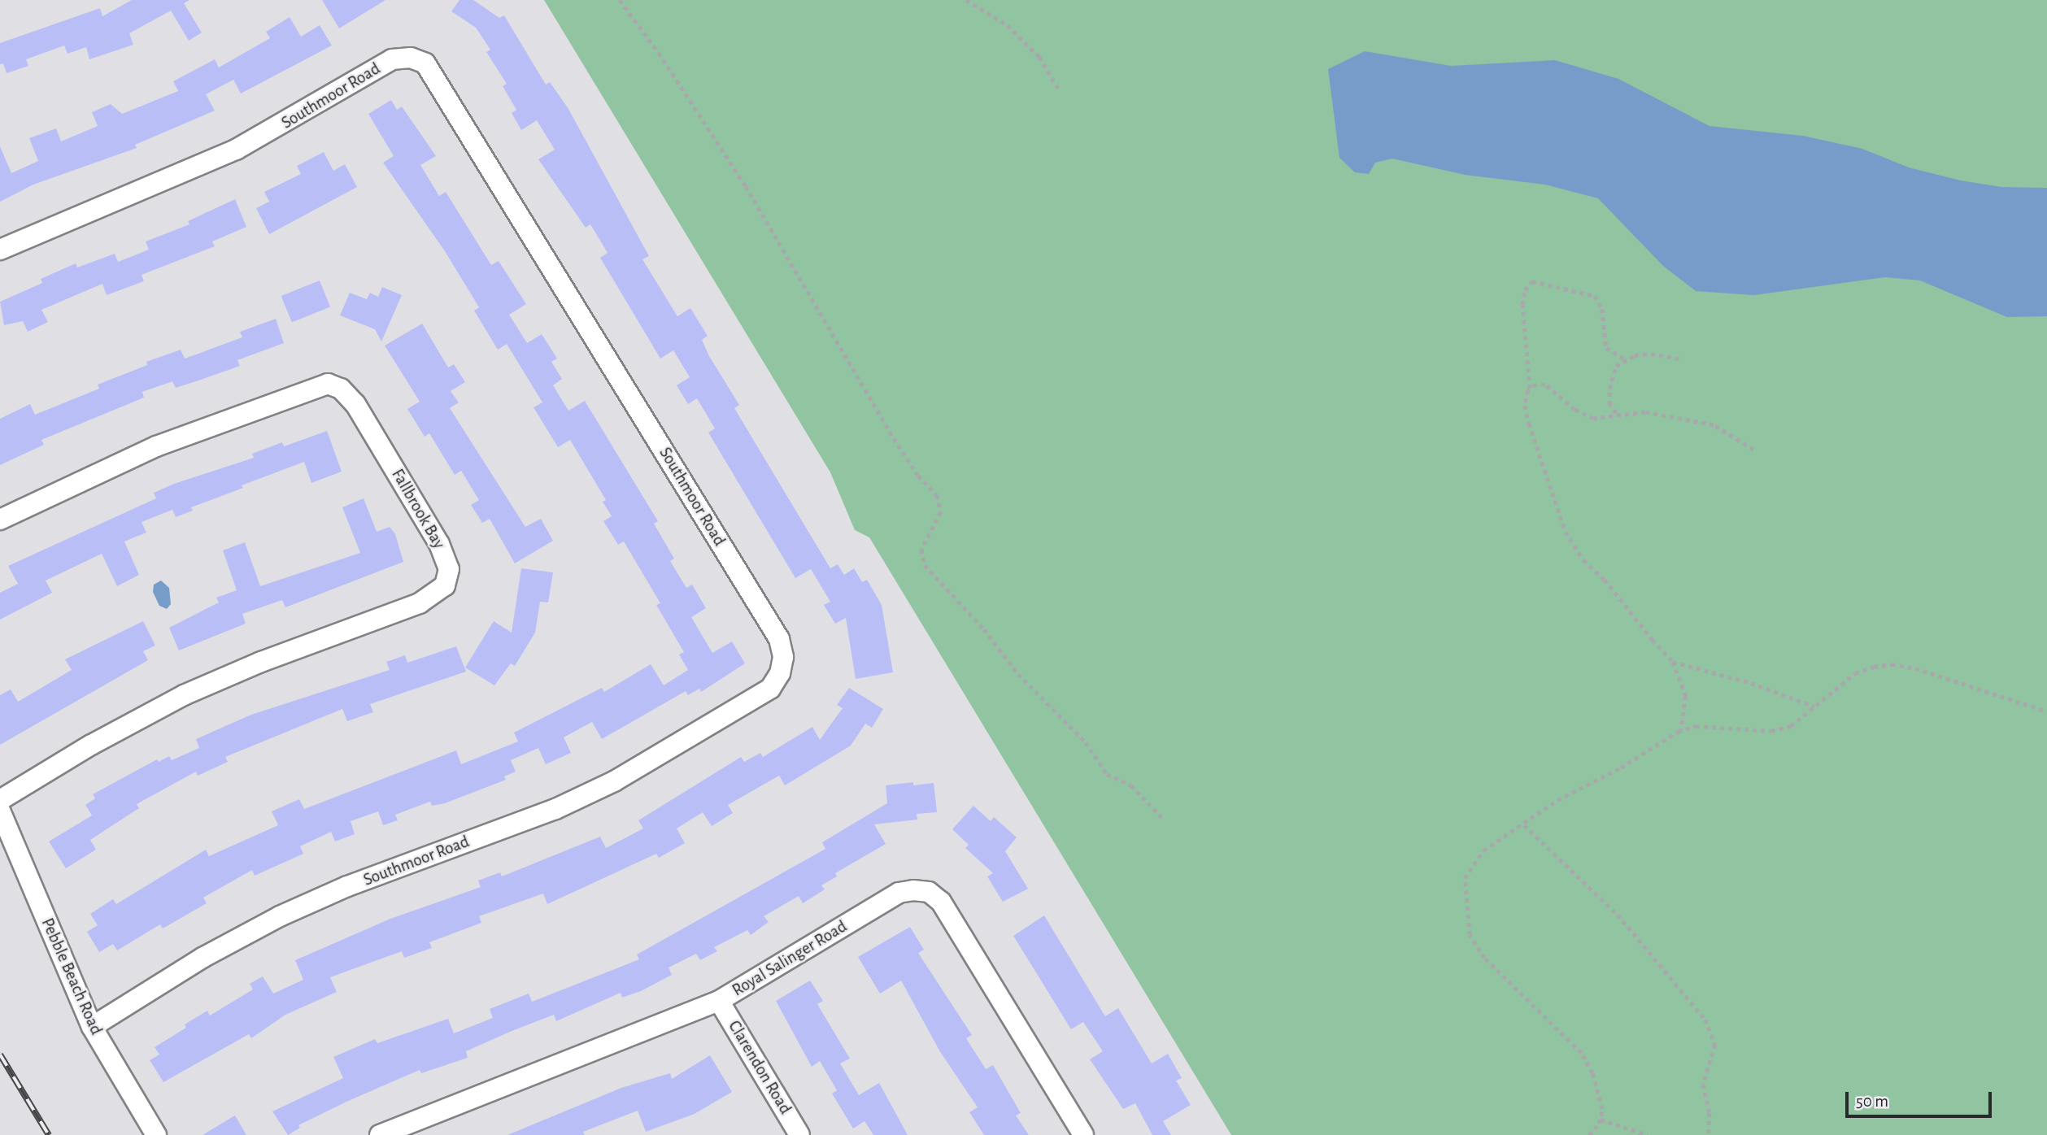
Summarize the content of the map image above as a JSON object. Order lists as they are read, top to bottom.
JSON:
{
  "streets": {
    "street": [
      "Southmoor Road",
      "Fallbrook Bay",
      "Royal Salinger Road",
      "Pebble Beach Road",
      "Clarendon Road"
    ]
  },
  "crossings": [
    ["Southmoor Road", "Pebble Beach Road"],
    ["Royal Salinger Road", "Clarendon Road"]
  ],
  "scale_bar": "50 m"
}
